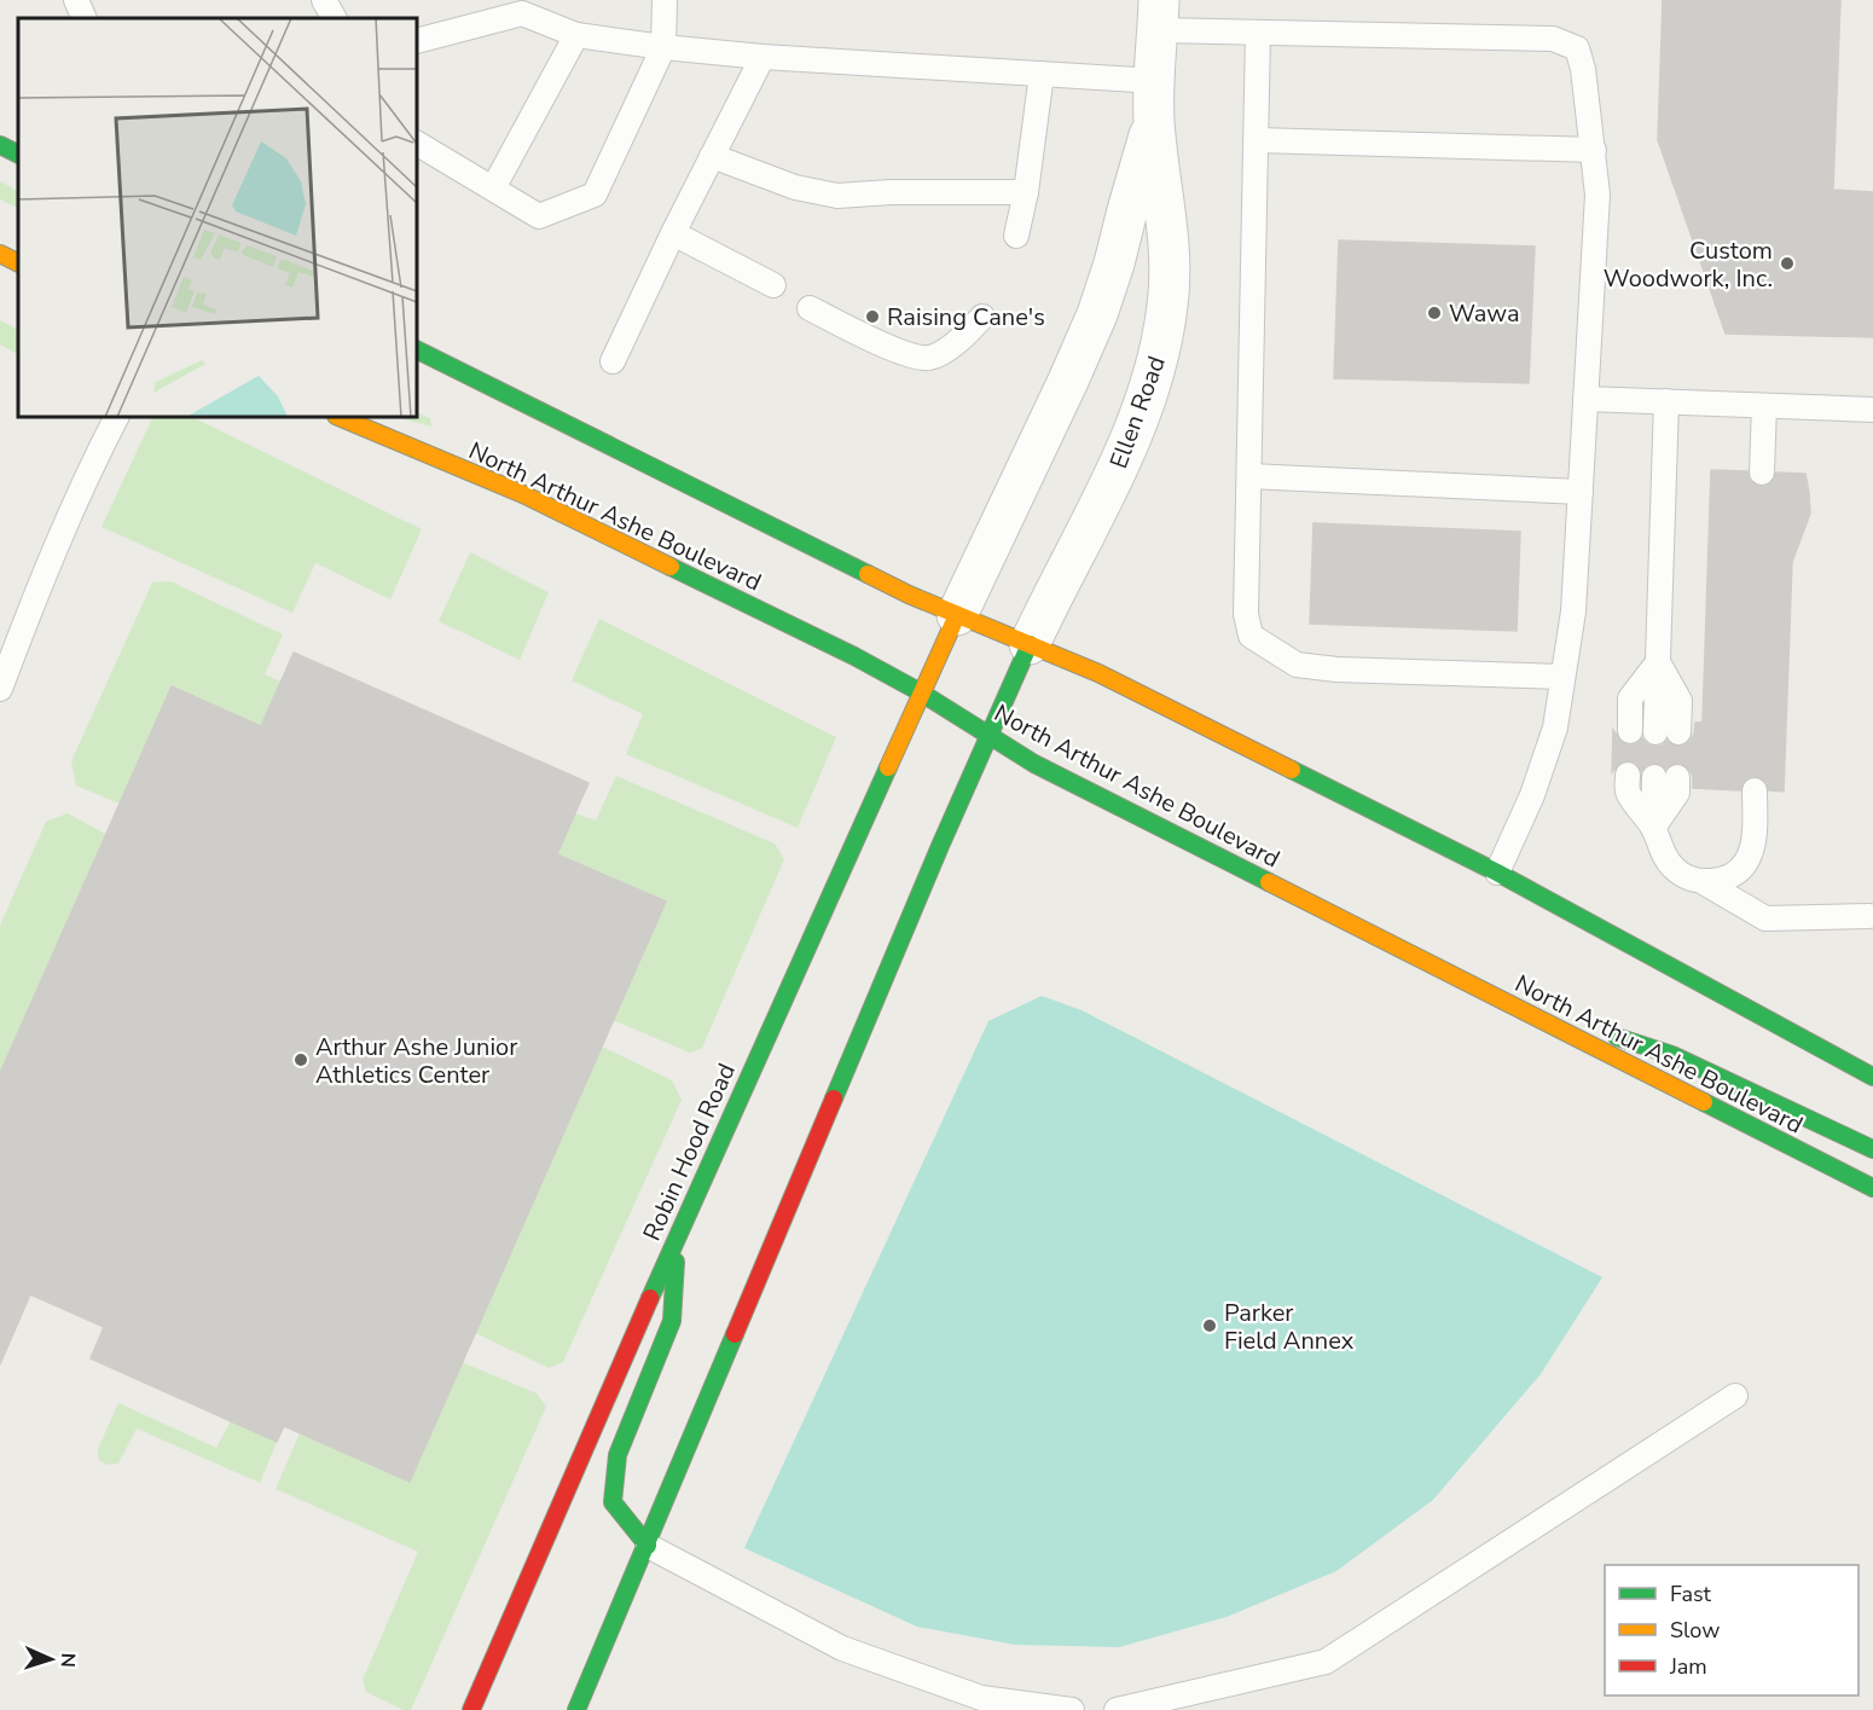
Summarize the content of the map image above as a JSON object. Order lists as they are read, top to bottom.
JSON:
{
  "streets": {
    "main road": ["North Arthur Ashe Boulevard", "Robin Hood Road"],
    "street": ["Ellen Road"]
  },
  "crossings": [
    ["Ellen Road", "Robin Hood Road"],
    ["North Arthur Ashe Boulevard", "Robin Hood Road"]
  ],
  "places": [
    "Custom Woodwork, Inc.",
    "Wawa",
    "Raising Cane's",
    "Arthur Ashe Junior Athletics Center",
    "Parker Field Annex"
  ],
  "legend": ["Fast", "Slow", "Jam"],
  "north": "right"
}
